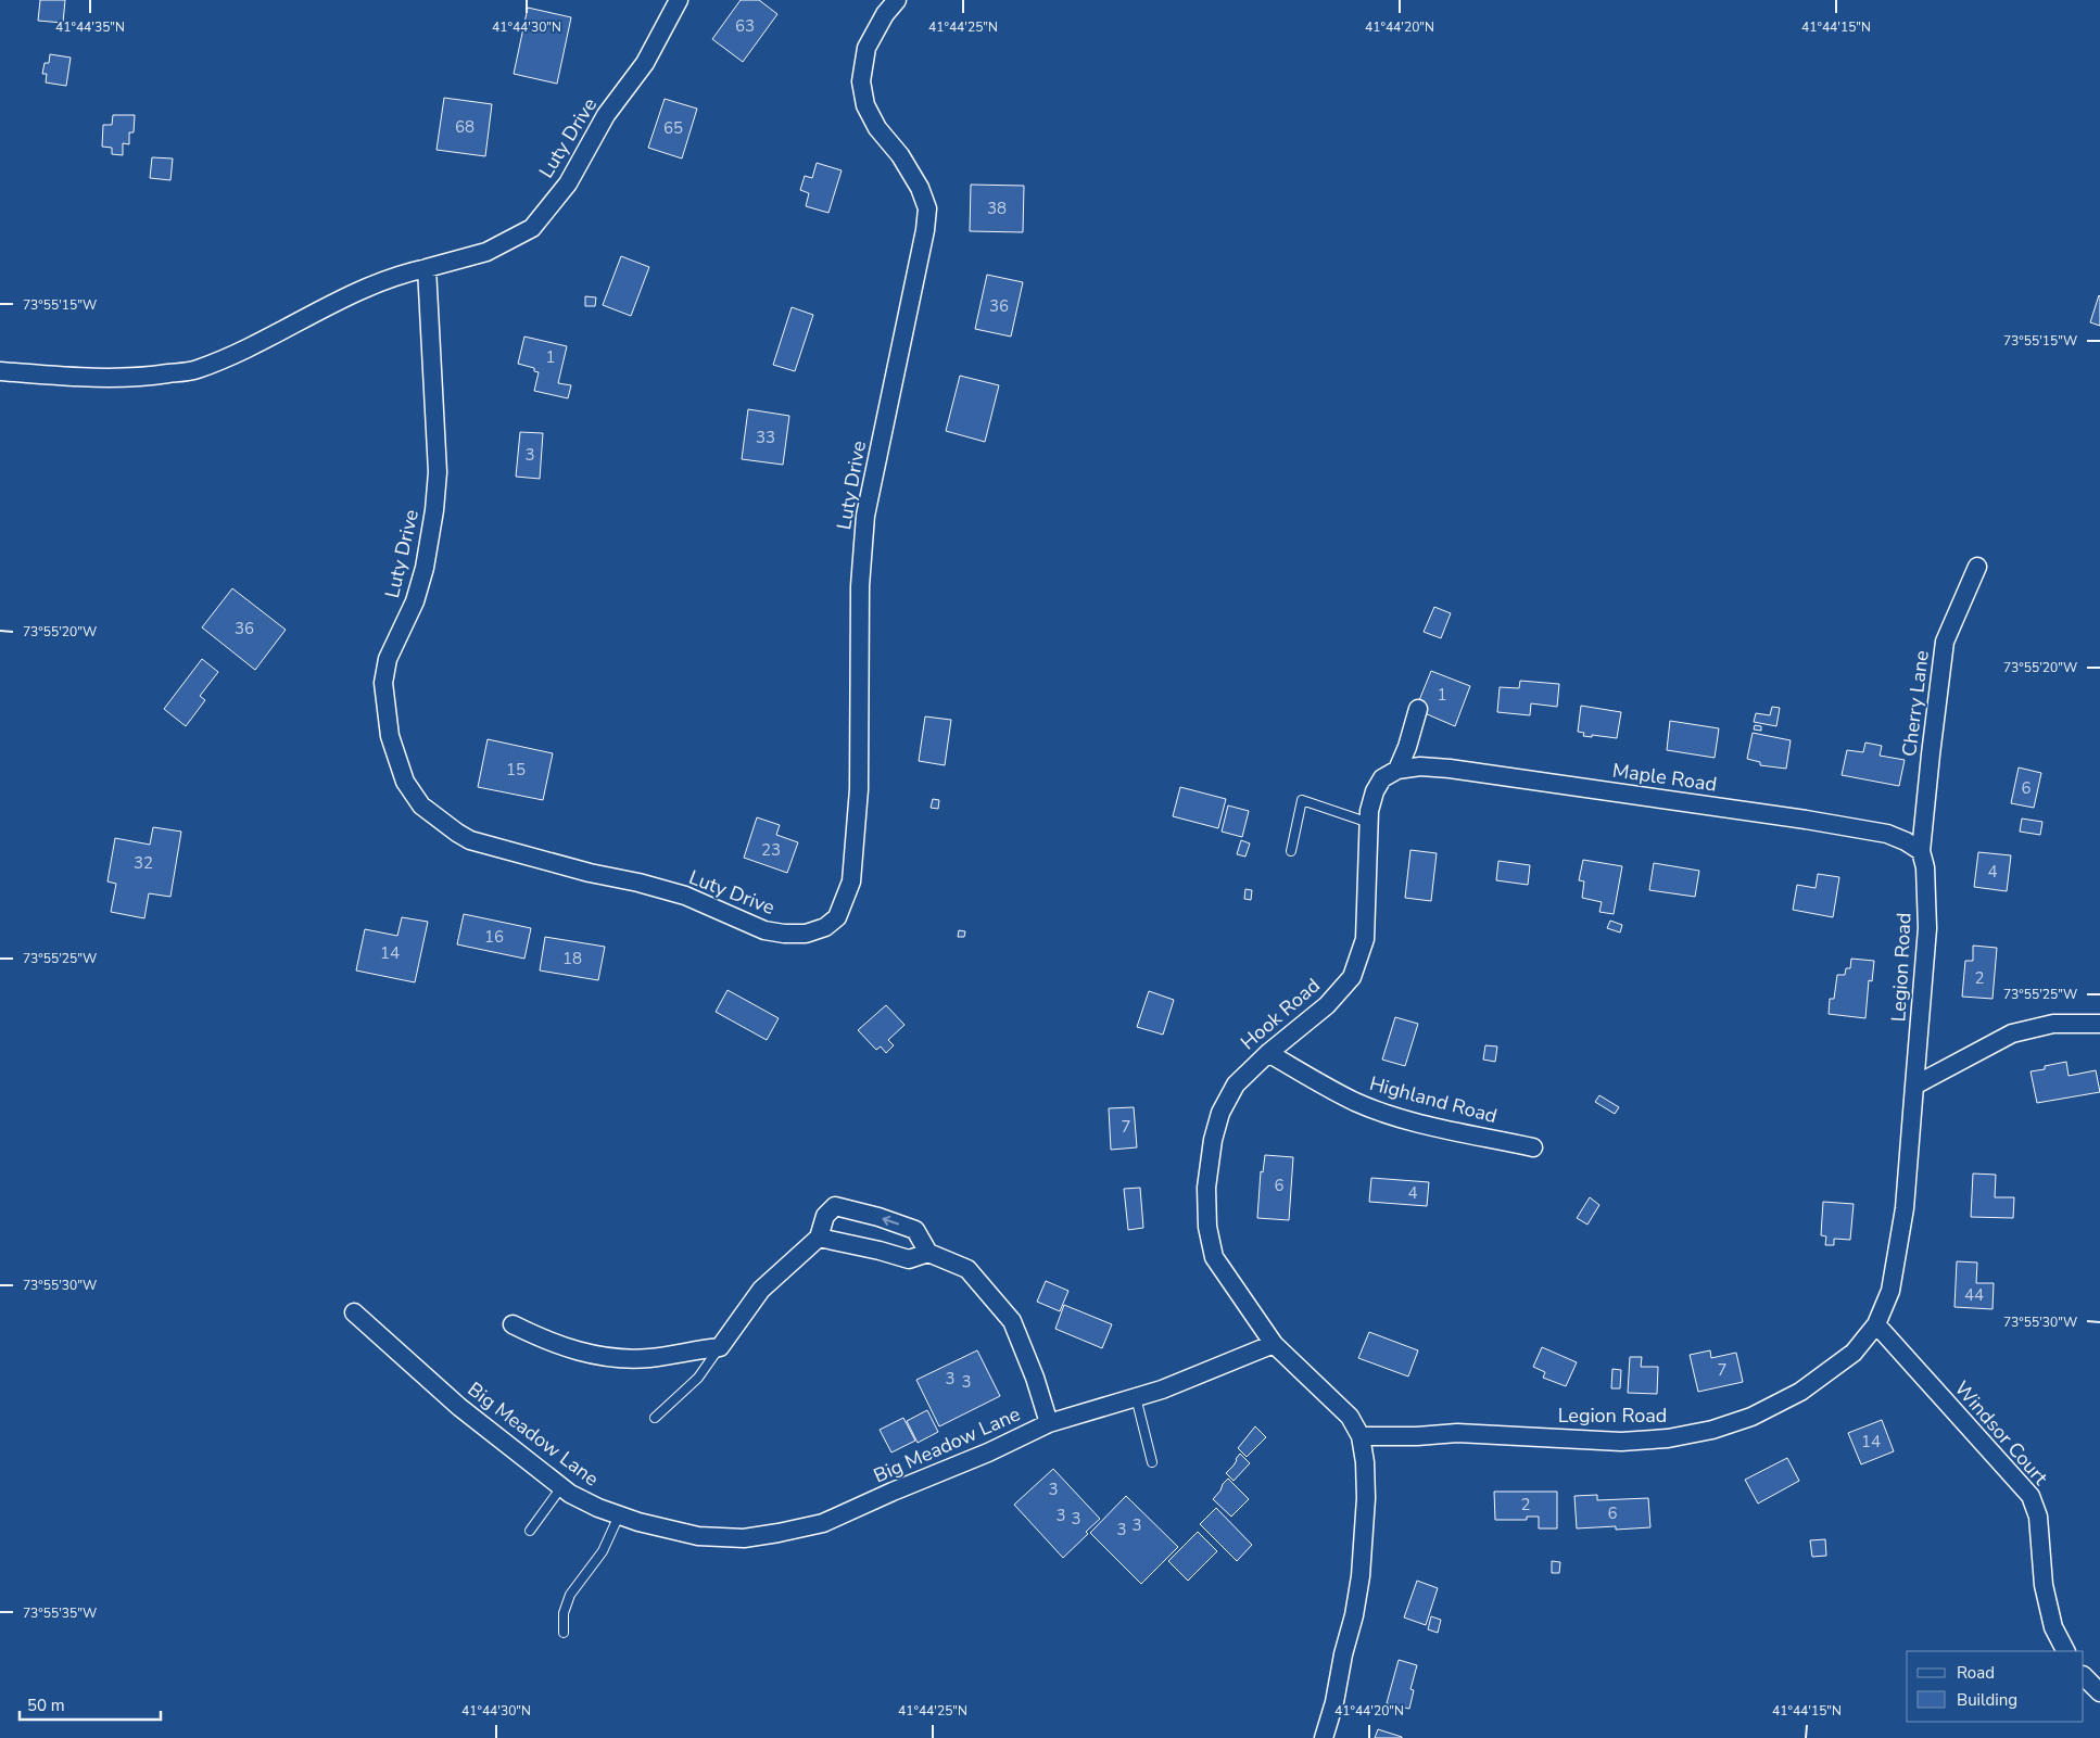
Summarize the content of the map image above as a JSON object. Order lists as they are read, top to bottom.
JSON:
{
  "streets": {
    "street": [
      "Luty Drive",
      "Cherry Lane",
      "Maple Road",
      "Legion Road",
      "Hook Road",
      "Highland Road",
      "Windsor Court",
      "Big Meadow Lane"
    ]
  },
  "crossings": [
    ["Cherry Lane", "Maple Road"],
    ["Cherry Lane", "Legion Road"],
    ["Maple Road", "Legion Road"],
    ["Maple Road", "Hook Road"],
    ["Legion Road", "Windsor Court"],
    ["Hook Road", "Highland Road"],
    ["Hook Road", "Big Meadow Lane"]
  ],
  "house_numbers": [
    "63",
    "68",
    "65",
    "38",
    "36",
    "1",
    "33",
    "3",
    "36",
    "1",
    "15",
    "6",
    "23",
    "32",
    "4",
    "16",
    "14",
    "18",
    "2",
    "7",
    "6",
    "4",
    "44",
    "7",
    "3",
    "3",
    "14",
    "3",
    "2",
    "6",
    "3",
    "3",
    "3",
    "3"
  ],
  "legend": ["Road", "Building"],
  "scale_bar": "50 m",
  "coordinates": [
    "41°44'35\"N",
    "41°44'30\"N",
    "41°44'25\"N",
    "41°44'20\"N",
    "41°44'15\"N",
    "73°55'15\"W",
    "73°55'20\"W",
    "73°55'25\"W",
    "73°55'30\"W",
    "73°55'35\"W"
  ]
}
